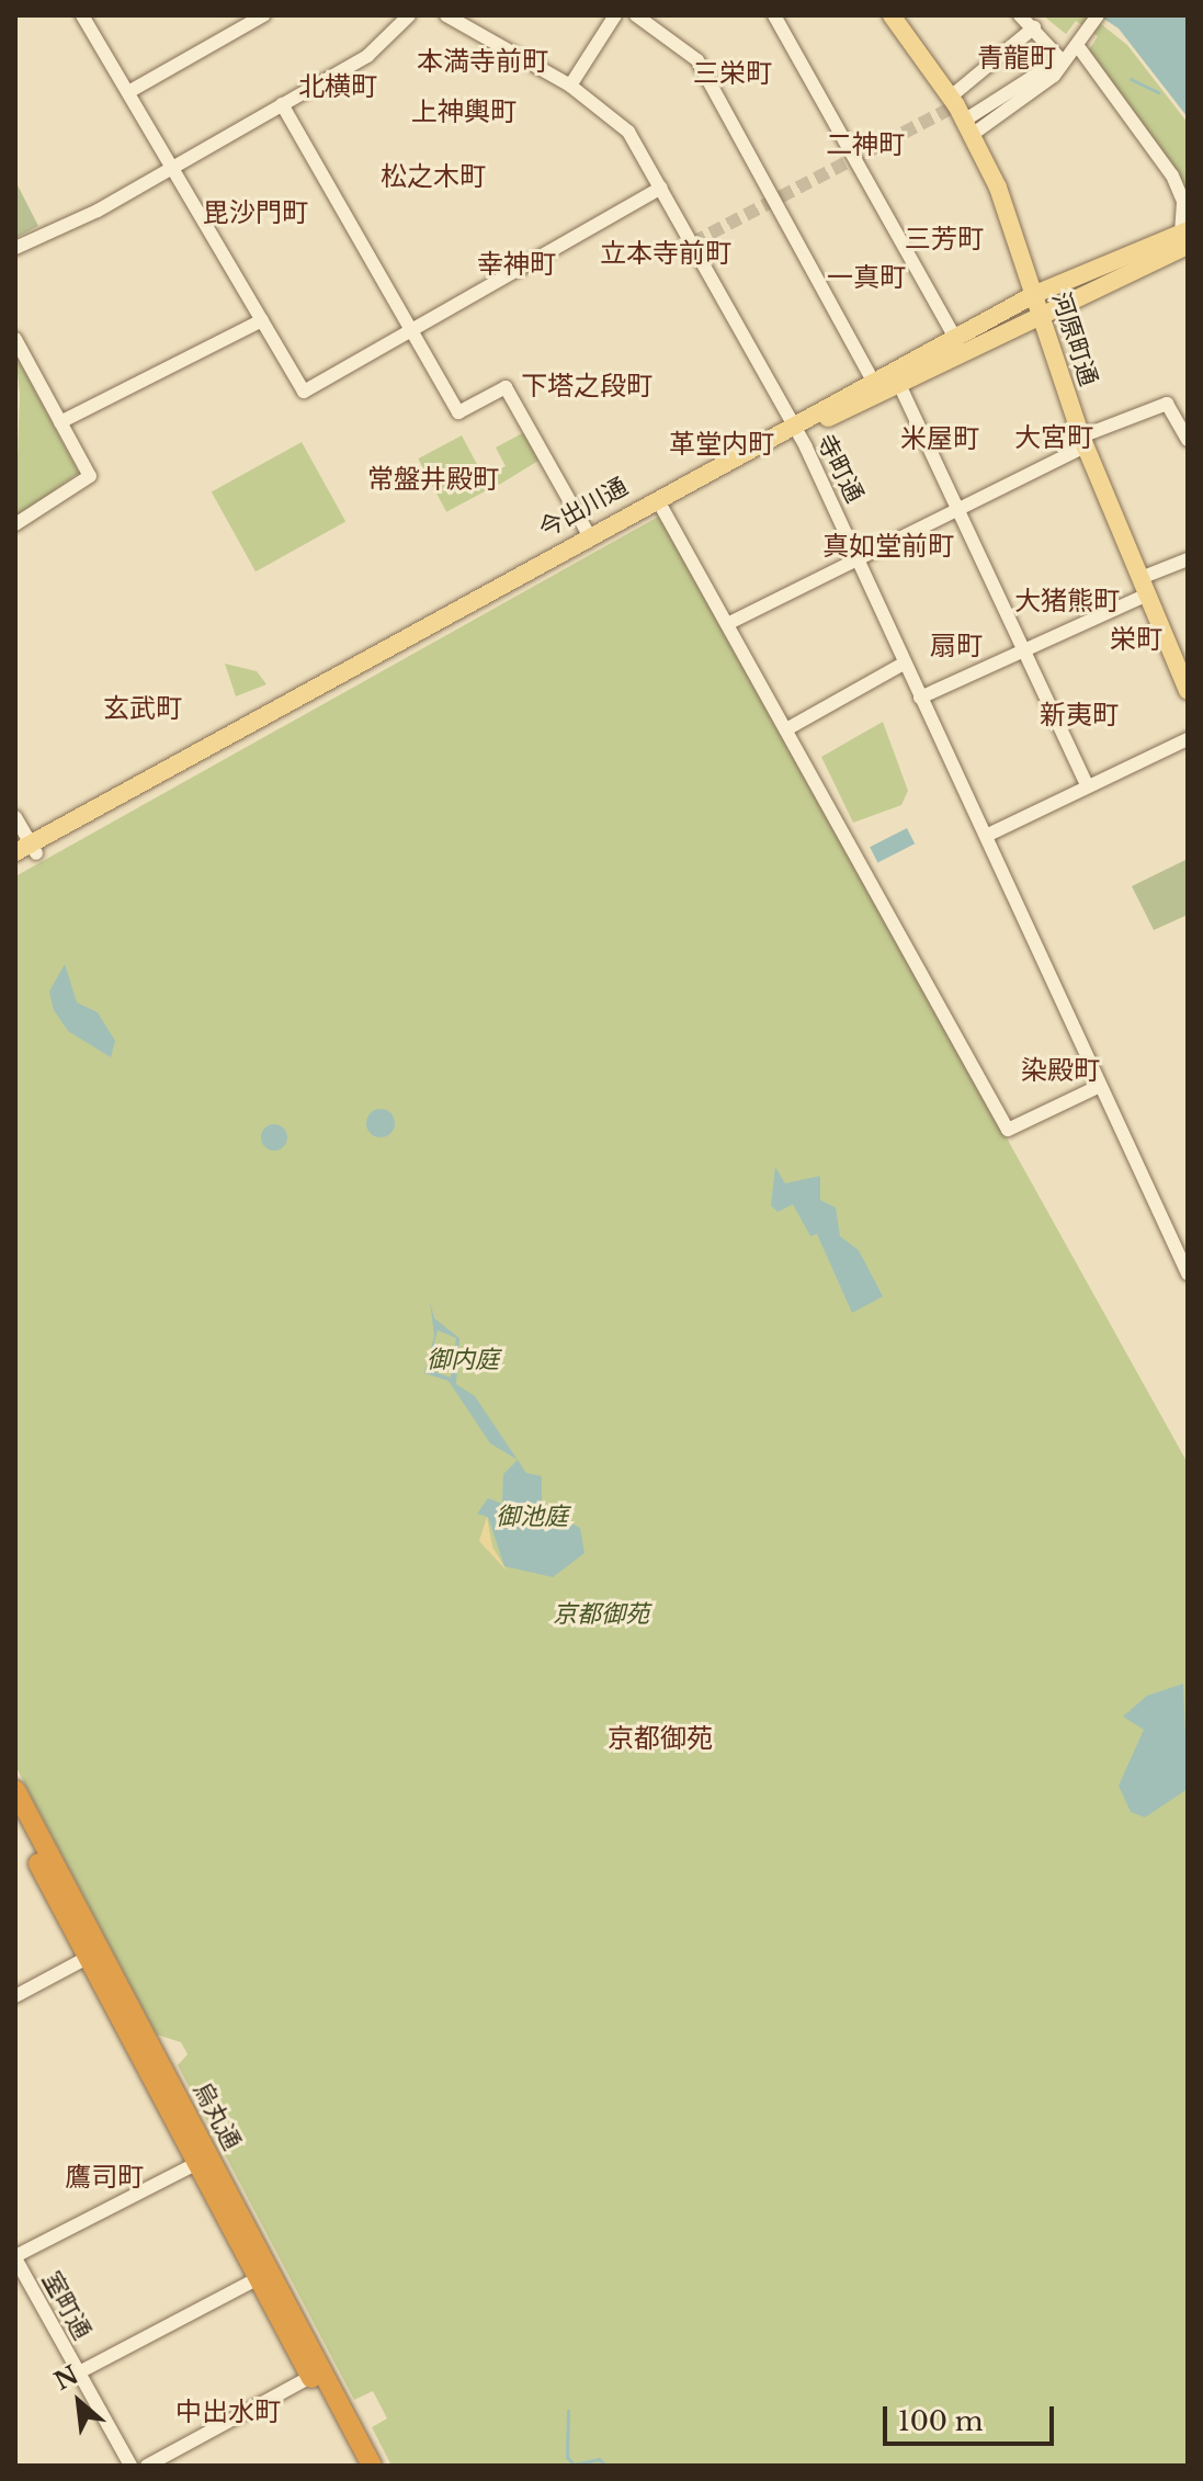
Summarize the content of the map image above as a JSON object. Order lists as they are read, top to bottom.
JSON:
{
  "streets": {
    "highway": ["烏丸通"],
    "main road": ["河原町通", "今出川通"],
    "street": ["寺町通", "室町通"]
  },
  "crossings": [
    ["河原町通", "今出川通"],
    ["寺町通", "今出川通"]
  ],
  "districts": [
    "青龍町",
    "本満寺前町",
    "三栄町",
    "北横町",
    "上神輿町",
    "二神町",
    "松之木町",
    "毘沙門町",
    "三芳町",
    "立本寺前町",
    "幸神町",
    "一真町",
    "下塔之段町",
    "大宮町",
    "米屋町",
    "革堂内町",
    "常盤井殿町",
    "真如堂前町",
    "大猪熊町",
    "栄町",
    "扇町",
    "玄武町",
    "新夷町",
    "染殿町",
    "京都御苑",
    "鷹司町",
    "中出水町"
  ],
  "parks": ["御内庭", "御池庭", "京都御苑"],
  "scale_bar": "100 m",
  "north": "top left"
}
